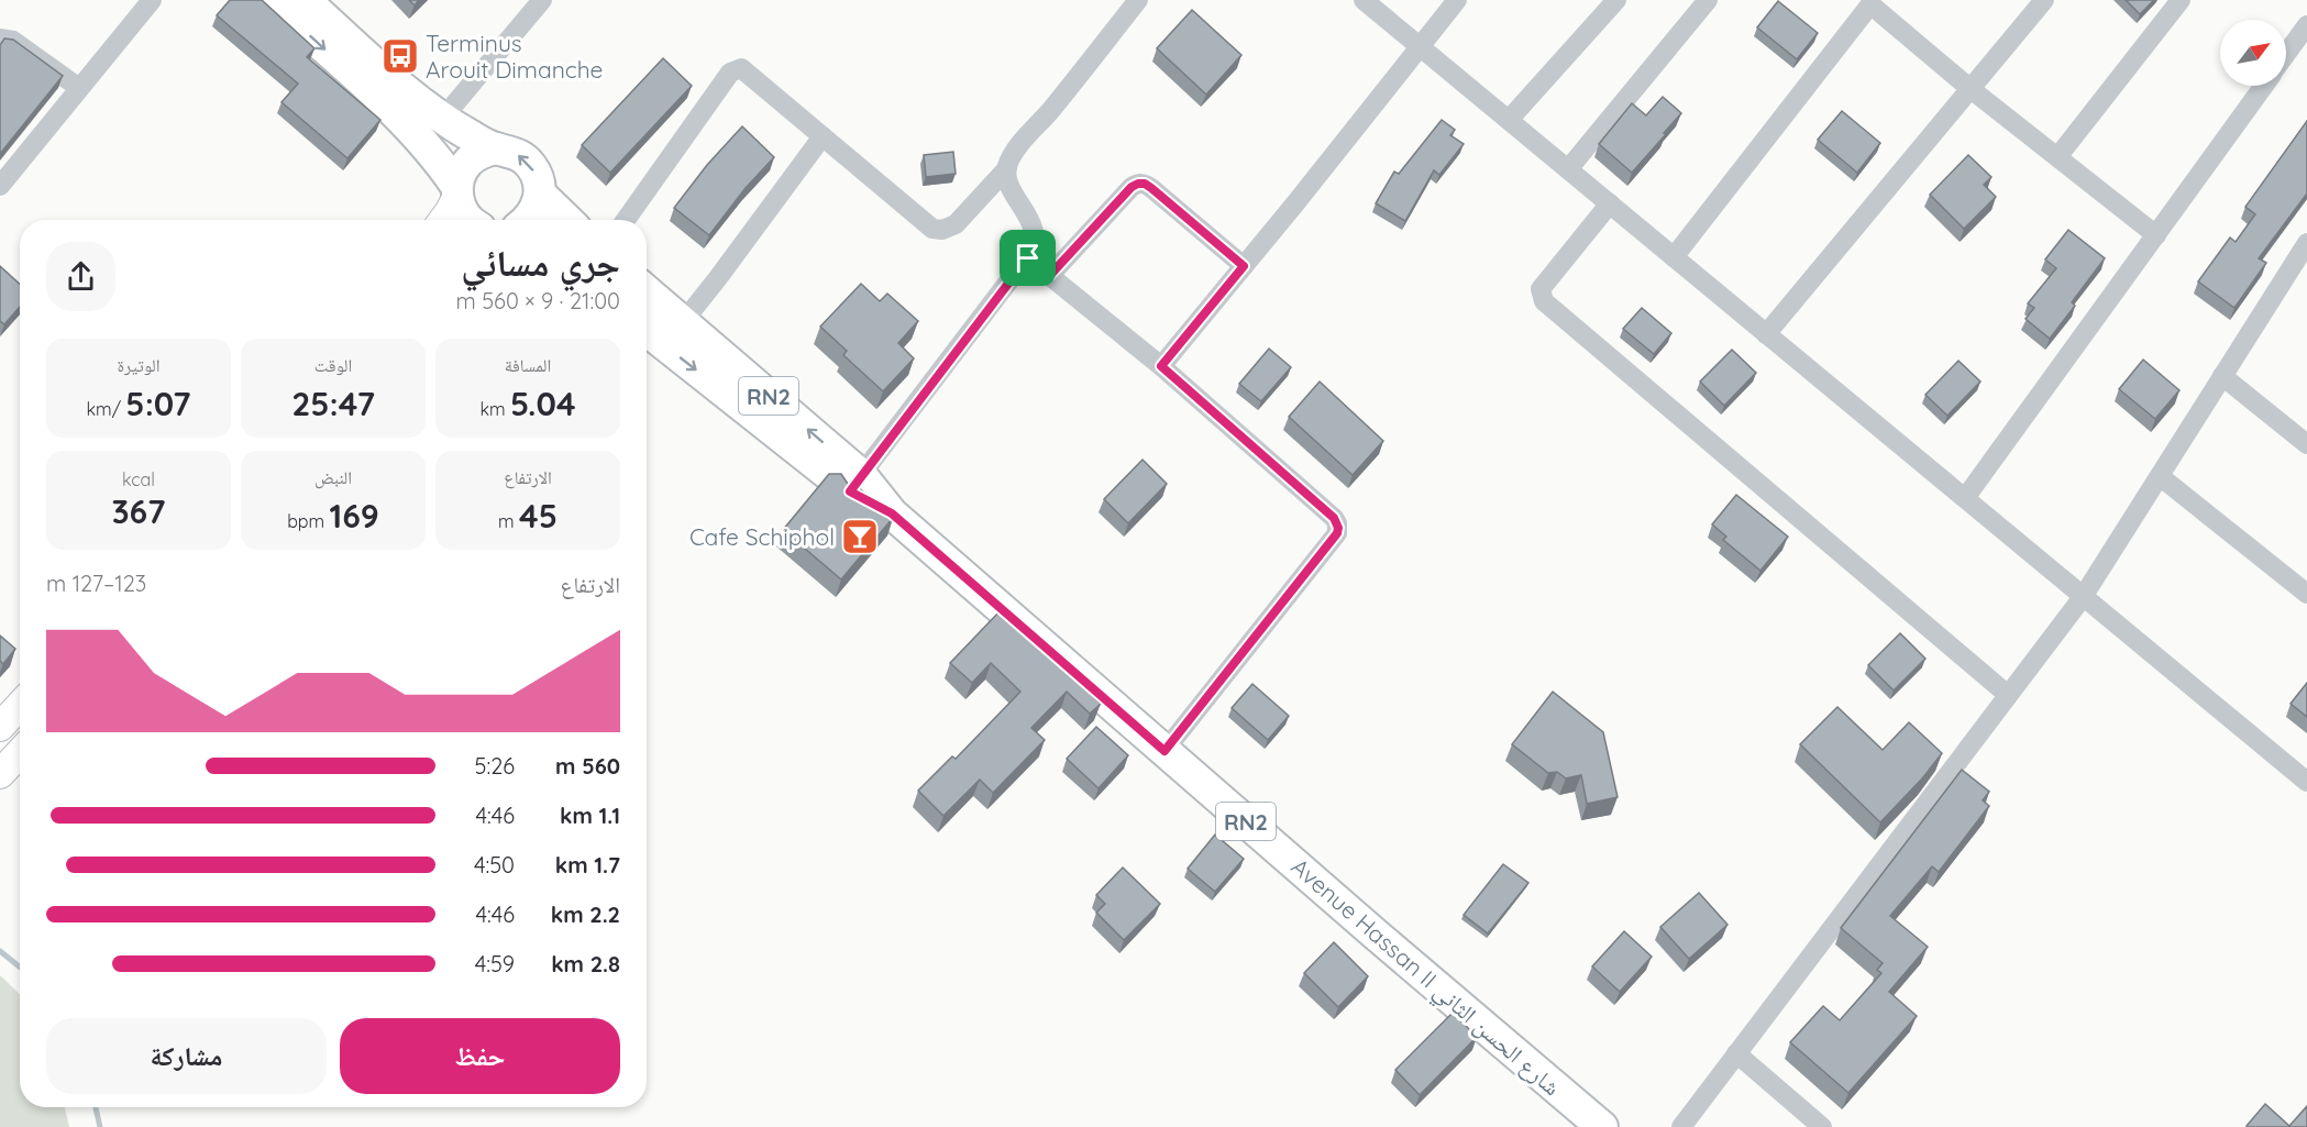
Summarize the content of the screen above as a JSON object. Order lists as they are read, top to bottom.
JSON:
{
  "streets": {
    "main road": ["RN2", "Avenue Hassan II شارع الحسن الثاني"]
  },
  "places": {
    "bus stop": ["Terminus Arouit Dimanche"],
    "bar": ["Cafe Schiphol"]
  },
  "north": "top right",
  "page": {
    "heading": ["جري مسائي", "21:00 · 9 × 560 m"],
    "stats": [
      ["المسافة", "5.04 km"],
      ["الوقت", "25:47"],
      ["الوتيرة", "5:07 /km"],
      ["الارتفاع", "45 m"],
      ["النبض", "169 bpm"],
      ["kcal", "367"]
    ],
    "chart": ["الارتفاع", "123–127 m"],
    "list": [
      {
        "name": "560 m",
        "note": "5:26"
      },
      {
        "name": "1.1 km",
        "note": "4:46"
      },
      {
        "name": "1.7 km",
        "note": "4:50"
      },
      {
        "name": "2.2 km",
        "note": "4:46"
      },
      {
        "name": "2.8 km",
        "note": "4:59"
      }
    ],
    "buttons": ["حفظ", "مشاركة"]
  }
}
